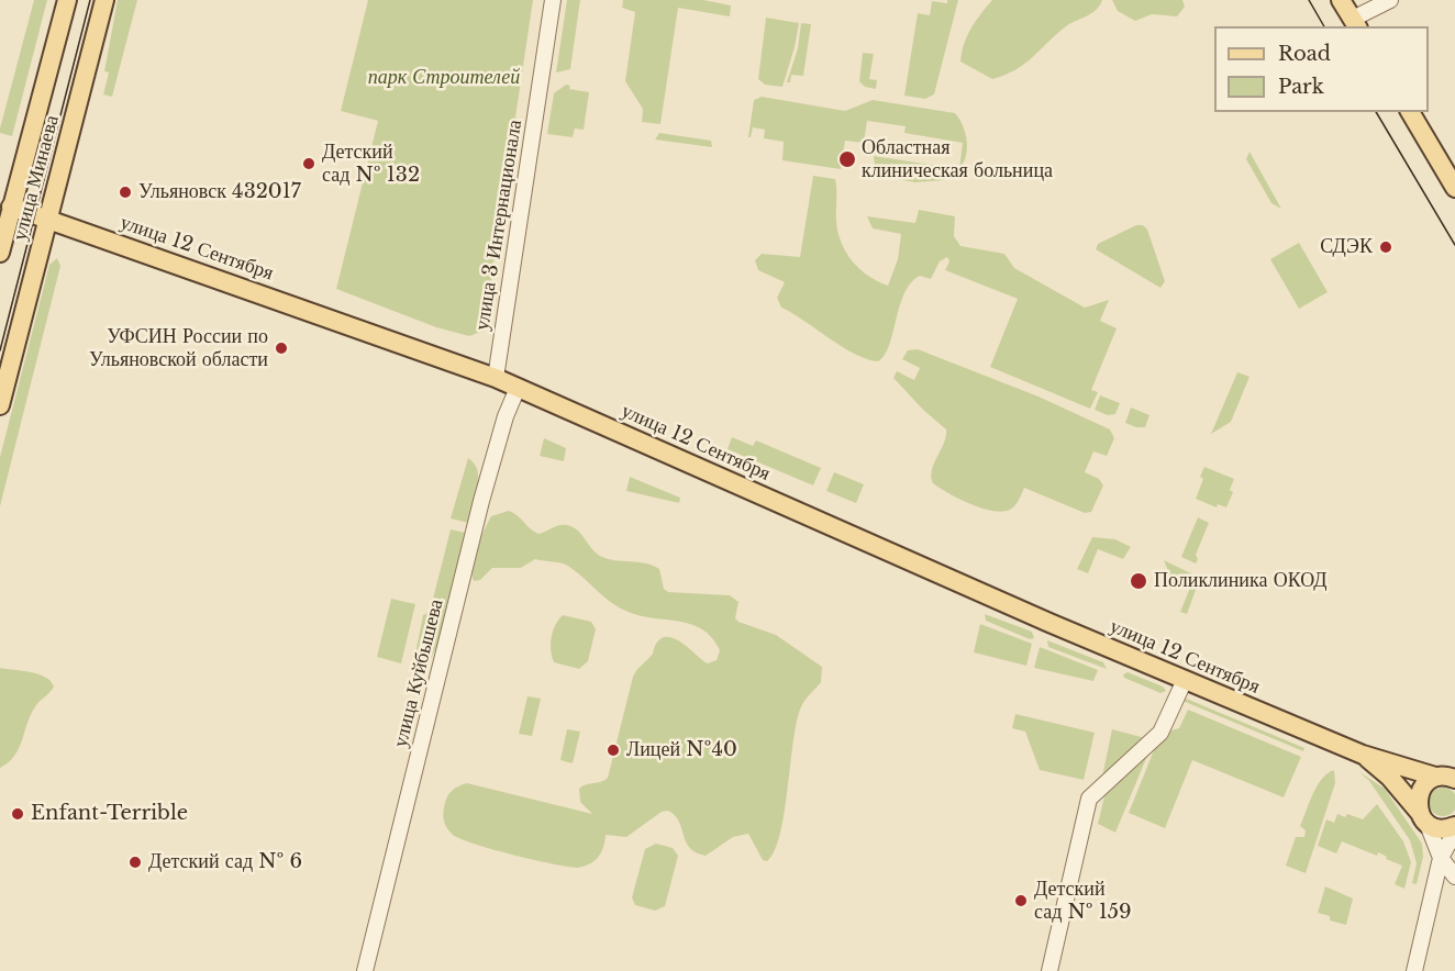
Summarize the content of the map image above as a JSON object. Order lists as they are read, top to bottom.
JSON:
{
  "streets": {
    "main road": ["улица Минаева", "улица 12 Сентября"],
    "street": ["улица 3 Интернационала", "улица Куйбышева"]
  },
  "crossings": [
    ["улица Минаева", "улица 12 Сентября"],
    ["улица 3 Интернационала", "улица 12 Сентября"],
    ["улица 12 Сентября", "улица Куйбышева"]
  ],
  "parks": ["парк Строителей"],
  "places": [
    "Областная клиническая больница",
    "Детский сад № 132",
    "Ульяновск 432017",
    "СДЭК",
    "УФСИН России по Ульяновской области",
    "Поликлиника ОКОД",
    "Лицей №40",
    "Enfant-Terrible",
    "Детский сад № 6",
    "Детский сад № 159"
  ],
  "legend": ["Road", "Park"]
}
